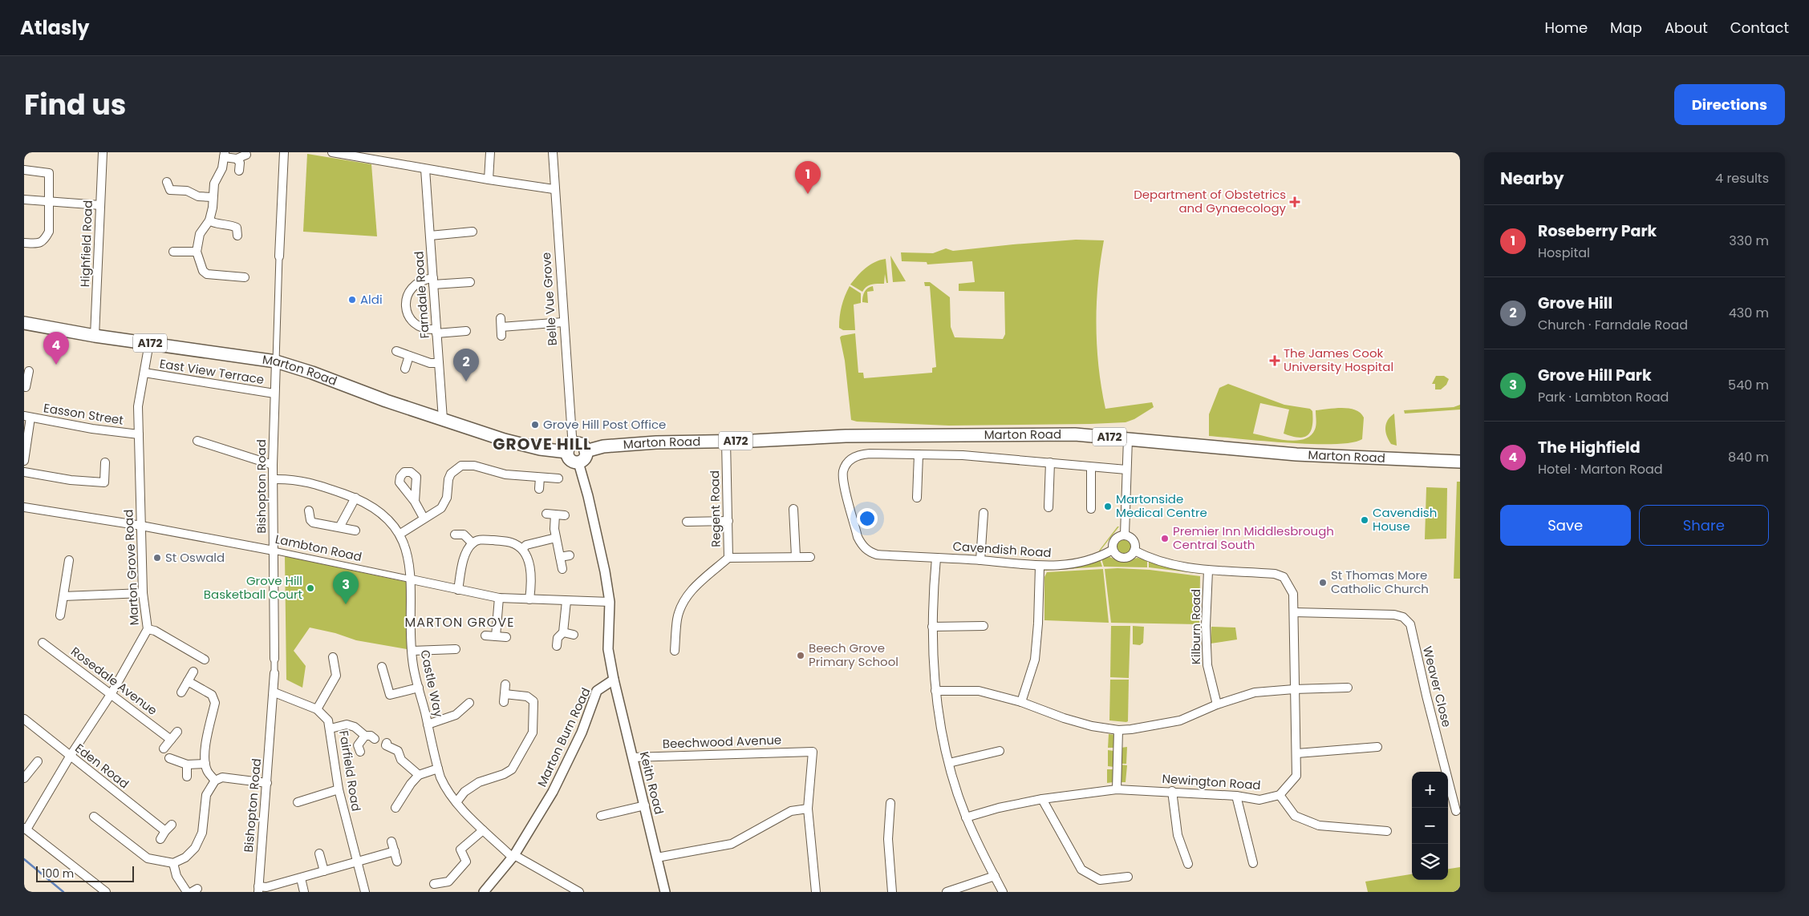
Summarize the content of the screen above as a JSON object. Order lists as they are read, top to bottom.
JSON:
{
  "streets": {
    "main road": ["A172", "Marton Road"],
    "street": [
      "Highfield Road",
      "Farndale Road",
      "Belle Vue Grove",
      "East View Terrace",
      "Easson Street",
      "Bishopton Road",
      "Regent Road",
      "Lambton Road",
      "Cavendish Road",
      "Marton Grove Road",
      "Kilburn Road",
      "Rosedale Avenue",
      "Castle Way",
      "Weaver Close",
      "Marton Burn Road",
      "Beechwood Avenue",
      "Eden Road",
      "Fairfield Road",
      "Newington Road",
      "Keith Road"
    ]
  },
  "crossings": [
    ["Highfield Road", "Marton Road"],
    ["Farndale Road", "Marton Road"],
    ["Belle Vue Grove", "Marton Road"],
    ["Marton Road", "Bishopton Road"],
    ["Marton Road", "Regent Road"],
    ["Marton Road", "Marton Grove Road"],
    ["East View Terrace", "Bishopton Road"],
    ["East View Terrace", "Marton Grove Road"],
    ["Easson Street", "Marton Grove Road"],
    ["Bishopton Road", "Lambton Road"],
    ["Bishopton Road", "Castle Way"],
    ["Bishopton Road", "Fairfield Road"],
    ["Lambton Road", "Marton Grove Road"],
    ["Lambton Road", "Castle Way"],
    ["Marton Grove Road", "Rosedale Avenue"],
    ["Marton Grove Road", "Eden Road"],
    ["Castle Way", "Marton Burn Road"],
    ["Marton Burn Road", "Keith Road"],
    ["Beechwood Avenue", "Keith Road"]
  ],
  "districts": ["GROVE HILL", "MARTON GROVE"],
  "places": {
    "health": ["Department of Obstetrics and Gynaecology", "The James Cook University Hospital"],
    "other": [
      "Aldi",
      "Grove Hill Post Office",
      "Martonside Medical Centre",
      "Cavendish House",
      "Premier Inn Middlesbrough Central South",
      "St Oswald",
      "St Thomas More Catholic Church",
      "Grove Hill Basketball Court",
      "Beech Grove Primary School"
    ]
  },
  "scale_bar": "100 m",
  "page": {
    "header": "Atlasly",
    "nav": [
      "Home",
      "Map",
      "About",
      "Contact"
    ],
    "title": "Find us",
    "buttons": [
      "Directions",
      ["Save", "Share"]
    ],
    "heading": ["Nearby", "4 results"],
    "pins": [
      "1",
      "4",
      "2",
      "3"
    ],
    "list": [
      {
        "mark": "1",
        "name": "Roseberry Park",
        "note": "Hospital",
        "value": "330 m"
      },
      {
        "mark": "2",
        "name": "Grove Hill",
        "note": "Church · Farndale Road",
        "value": "430 m"
      },
      {
        "mark": "3",
        "name": "Grove Hill Park",
        "note": "Park · Lambton Road",
        "value": "540 m"
      },
      {
        "mark": "4",
        "name": "The Highfield",
        "note": "Hotel · Marton Road",
        "value": "840 m"
      }
    ],
    "map_buttons": ["+", "−"],
    "scale": "100 m"
  }
}
